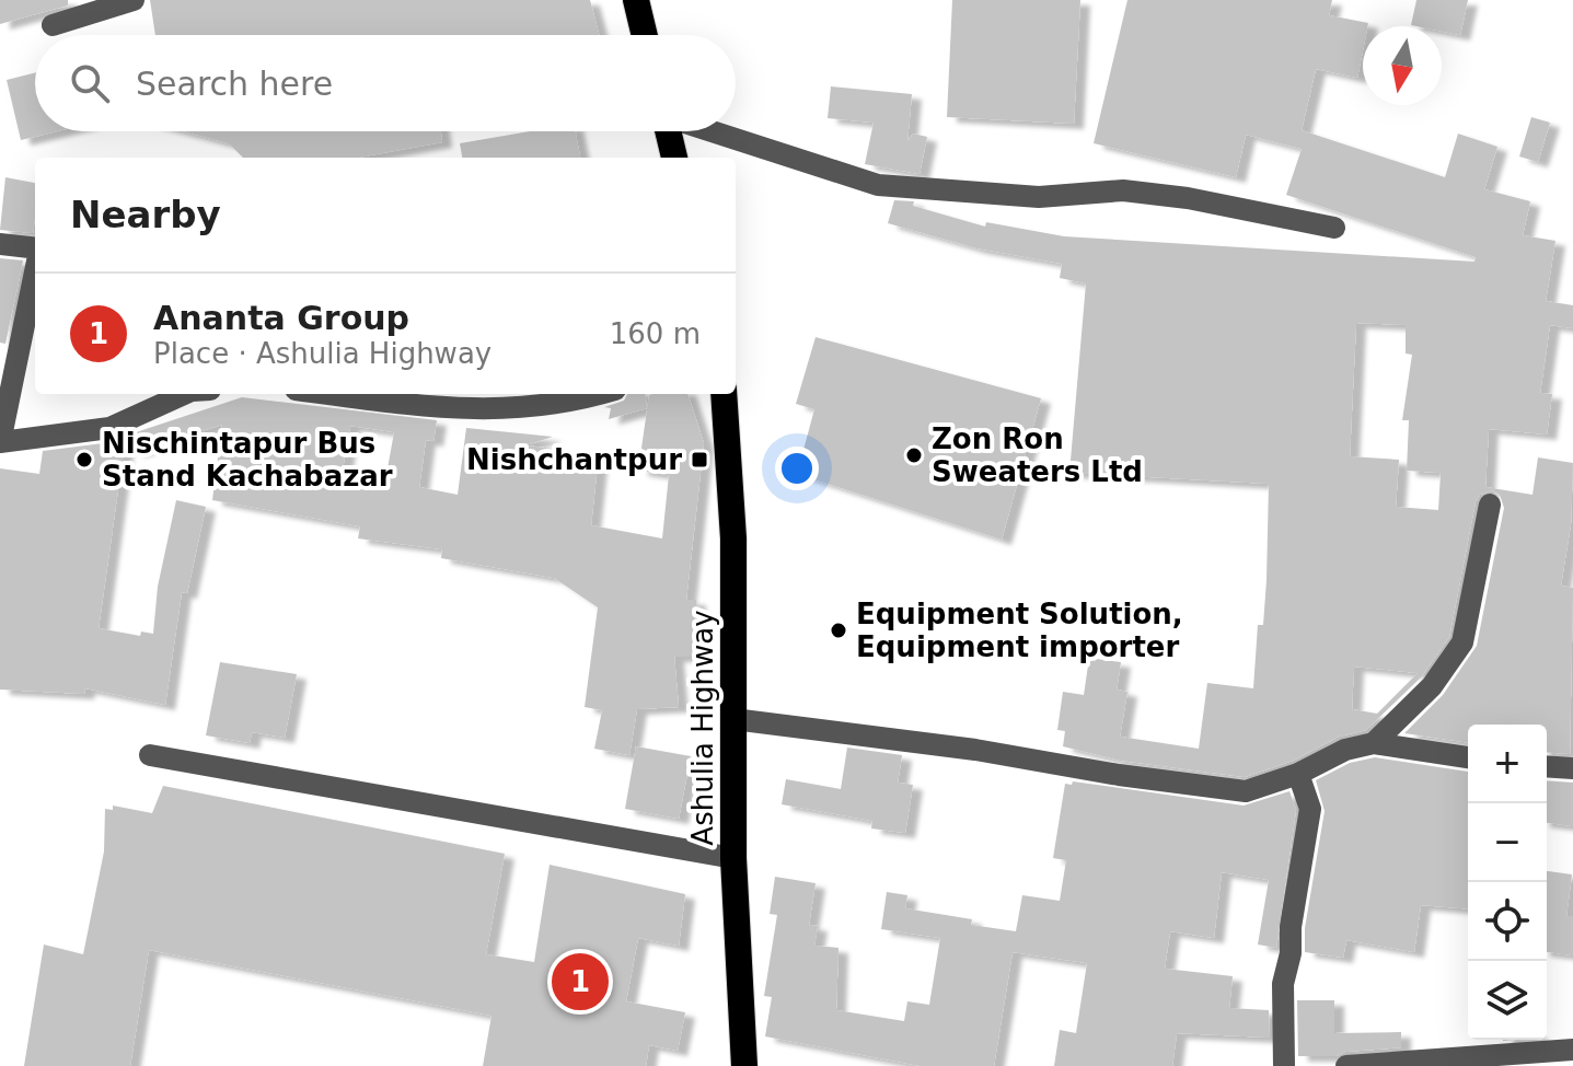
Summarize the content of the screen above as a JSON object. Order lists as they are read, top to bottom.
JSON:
{
  "streets": {
    "highway": ["Ashulia Highway"]
  },
  "places": {
    "other": ["Zon Ron Sweaters Ltd", "Nischintapur Bus Stand Kachabazar", "Equipment Solution, Equipment importer"],
    "transit": ["Nishchantpur"]
  },
  "north": "bottom",
  "page": {
    "search": "Search here",
    "heading": "Nearby",
    "list": [
      {
        "mark": "1",
        "name": "Ananta Group",
        "note": "Place · Ashulia Highway",
        "value": "160 m"
      }
    ],
    "map_buttons": ["+", "−"],
    "pins": "1"
  }
}
